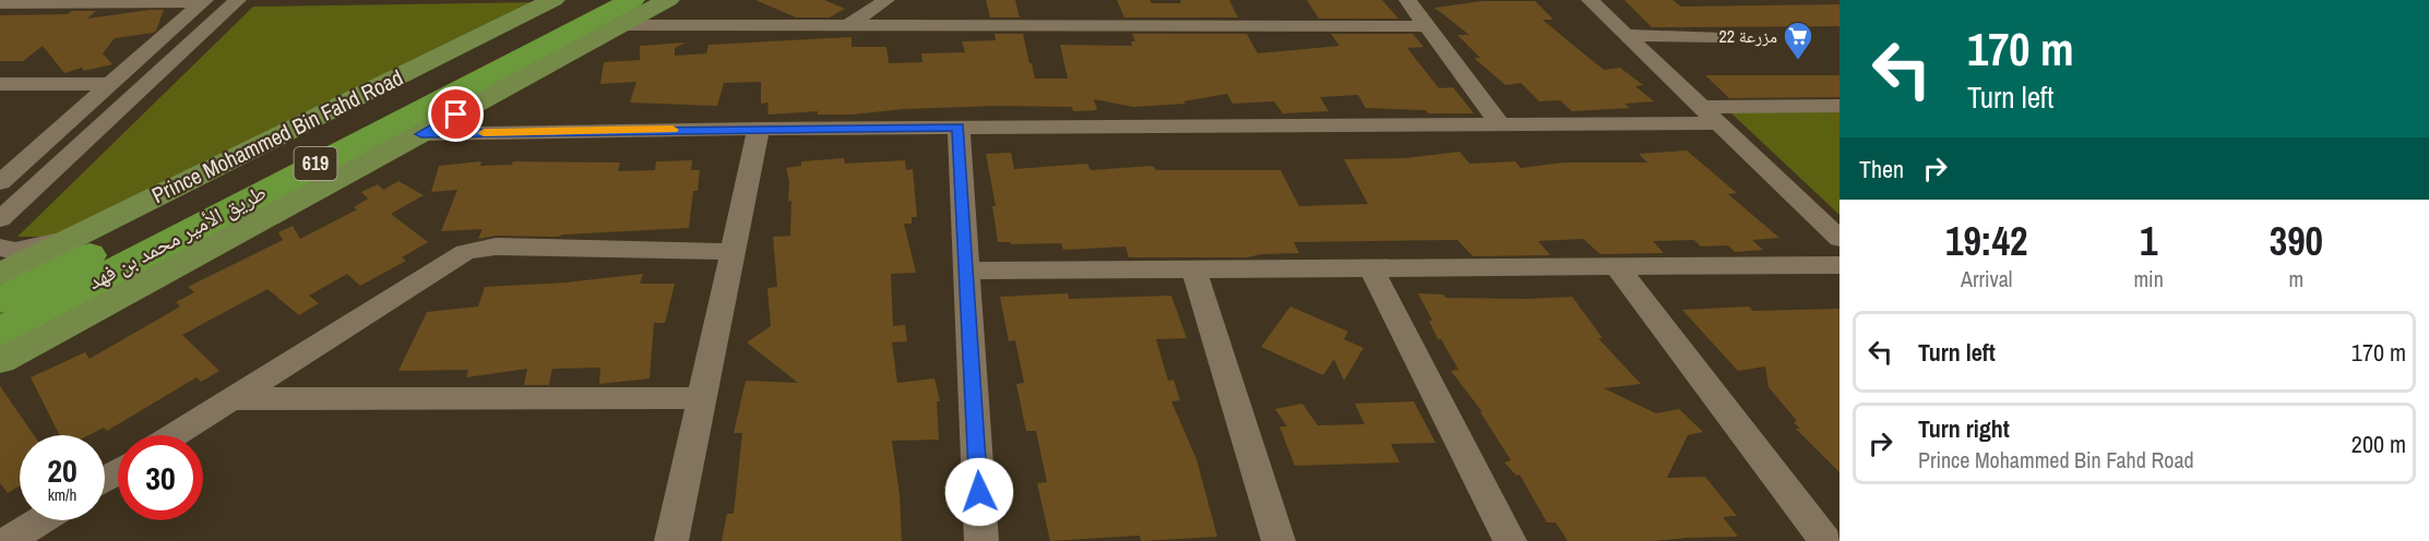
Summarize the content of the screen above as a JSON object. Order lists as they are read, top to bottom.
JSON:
{
  "streets": {
    "highway": ["619", "طريق الأمير محمد بن فهد"],
    "main road": ["Prince Mohammed Bin Fahd Road"]
  },
  "places": {
    "supermarket": ["مزرعة 22"]
  },
  "page": {
    "turn": ["170 m", "Turn left"],
    "then": "Then",
    "eta": [
      "19:42",
      "Arrival",
      "1",
      "min",
      "390",
      "m"
    ],
    "list": [
      {
        "name": "Turn left",
        "value": "170 m"
      },
      {
        "name": "Turn right",
        "note": "Prince Mohammed Bin Fahd Road",
        "value": "200 m"
      }
    ],
    "speed": "20 km/h",
    "limit": "30"
  }
}
